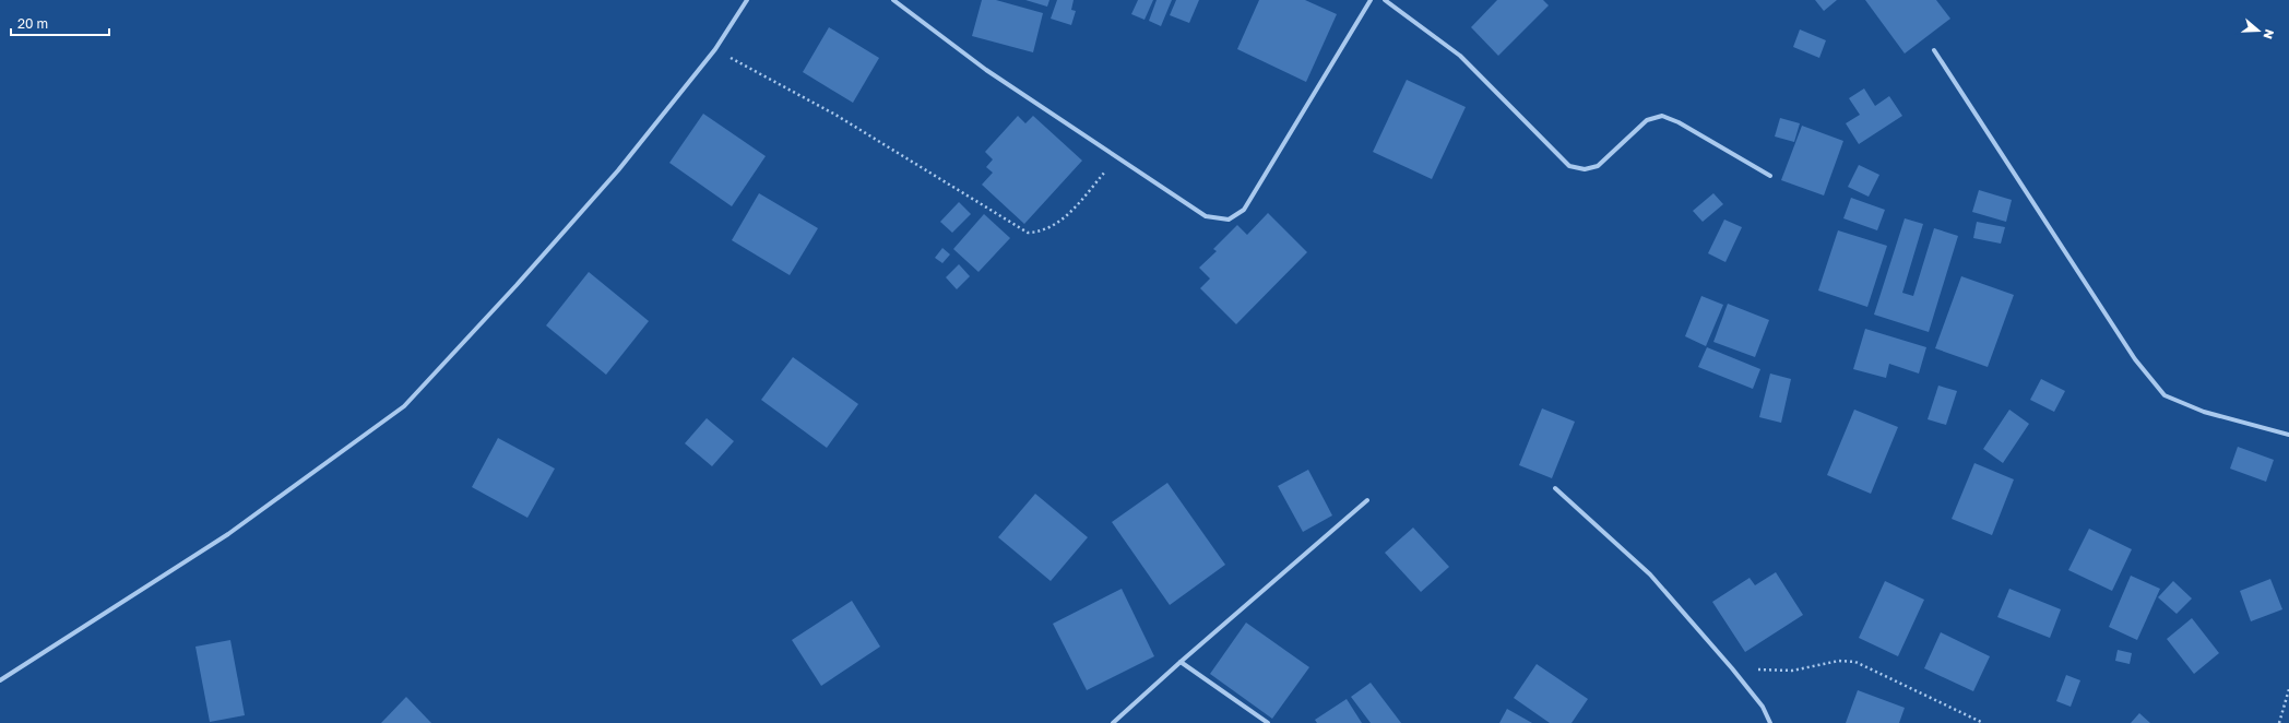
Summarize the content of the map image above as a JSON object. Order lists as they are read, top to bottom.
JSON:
{
  "scale_bar": "20 m",
  "north": "right"
}
